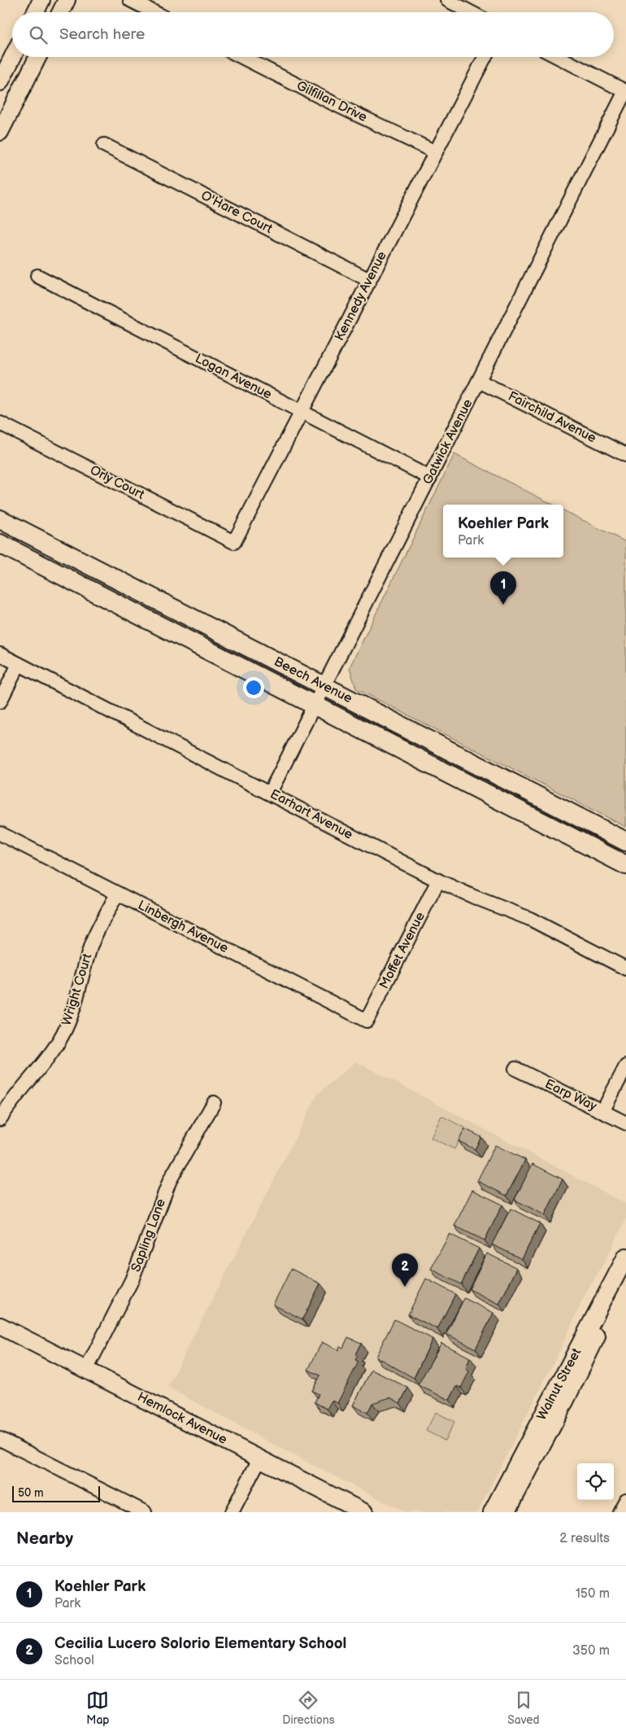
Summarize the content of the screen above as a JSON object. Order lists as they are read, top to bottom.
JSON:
{
  "streets": {
    "main road": ["Beech Avenue"],
    "street": [
      "Gilfillan Drive",
      "O'Hare Court",
      "Kennedy Avenue",
      "Logan Avenue",
      "Fairchild Avenue",
      "Gatwick Avenue",
      "Orly Court",
      "Earhart Avenue",
      "Linbergh Avenue",
      "Moffet Avenue",
      "Wright Court",
      "Earp Way",
      "Sapling Lane",
      "Walnut Street",
      "Hemlock Avenue"
    ]
  },
  "crossings": [
    ["Gilfillan Drive", "Kennedy Avenue"],
    ["O'Hare Court", "Kennedy Avenue"],
    ["Kennedy Avenue", "Logan Avenue"],
    ["Kennedy Avenue", "Orly Court"],
    ["Logan Avenue", "Gatwick Avenue"],
    ["Fairchild Avenue", "Gatwick Avenue"],
    ["Gatwick Avenue", "Beech Avenue"],
    ["Gatwick Avenue", "Earhart Avenue"],
    ["Earhart Avenue", "Moffet Avenue"],
    ["Linbergh Avenue", "Moffet Avenue"],
    ["Linbergh Avenue", "Wright Court"],
    ["Sapling Lane", "Hemlock Avenue"]
  ],
  "scale_bar": "50 m",
  "page": {
    "search": "Search here",
    "popup": ["Koehler Park", "Park"],
    "pins": ["1", "2"],
    "scale": "50 m",
    "heading": ["Nearby", "2 results"],
    "list": [
      {
        "mark": "1",
        "name": "Koehler Park",
        "note": "Park",
        "value": "150 m"
      },
      {
        "mark": "2",
        "name": "Cecilia Lucero Solorio Elementary School",
        "note": "School",
        "value": "350 m"
      }
    ],
    "nav": ["Map", "Directions", "Saved"]
  }
}
